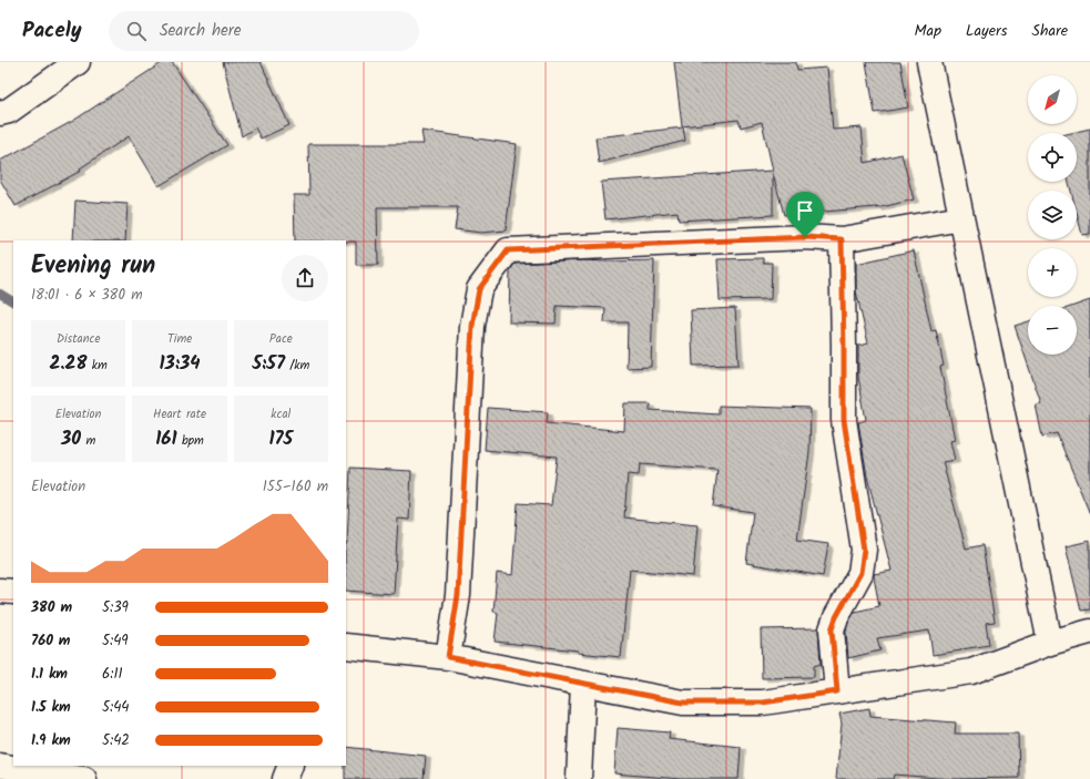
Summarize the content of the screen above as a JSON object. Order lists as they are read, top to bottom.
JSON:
{
  "north": "bottom left",
  "page": {
    "header": "Pacely",
    "search": "Search here",
    "nav": ["Map", "Layers", "Share"],
    "map_buttons": ["+", "−"],
    "heading": ["Evening run", "18:01 · 6 × 380 m"],
    "stats": [
      ["Distance", "2.28 km"],
      ["Time", "13:34"],
      ["Pace", "5:57 /km"],
      ["Elevation", "30 m"],
      ["Heart rate", "161 bpm"],
      ["kcal", "175"]
    ],
    "chart": ["Elevation", "155–160 m"],
    "list": [
      {
        "name": "380 m",
        "note": "5:39"
      },
      {
        "name": "760 m",
        "note": "5:49"
      },
      {
        "name": "1.1 km",
        "note": "6:11"
      },
      {
        "name": "1.5 km",
        "note": "5:44"
      },
      {
        "name": "1.9 km",
        "note": "5:42"
      }
    ]
  }
}
